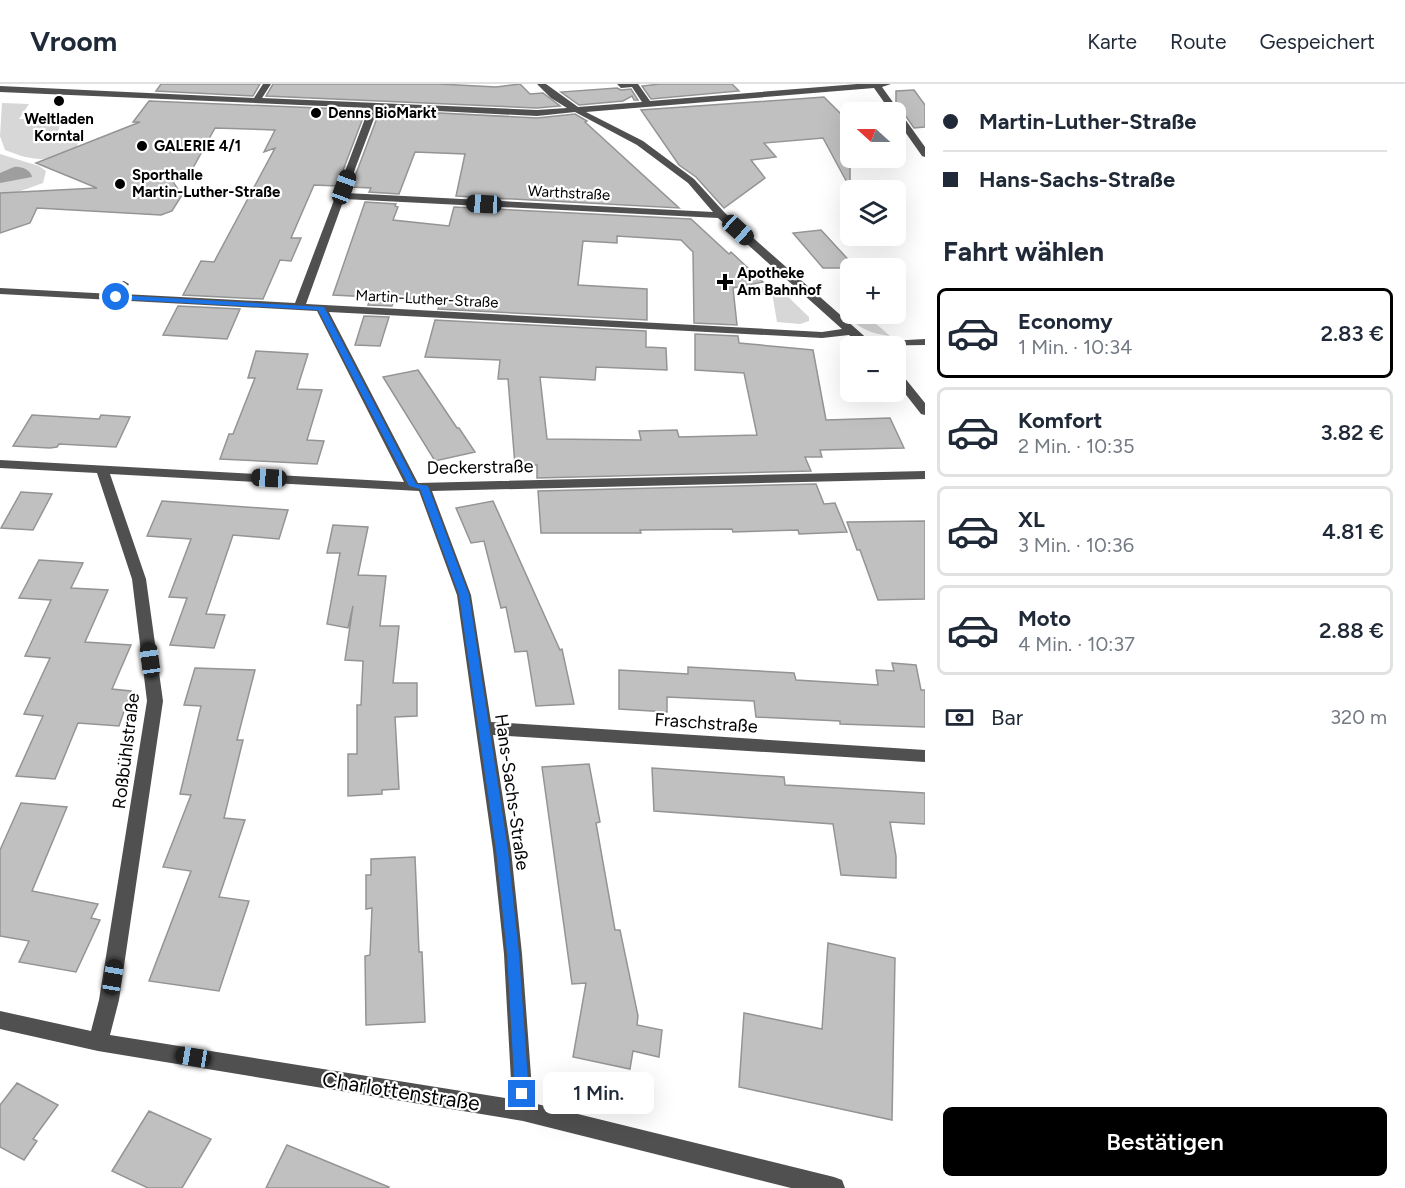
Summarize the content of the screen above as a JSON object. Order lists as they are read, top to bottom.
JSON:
{
  "streets": {
    "street": [
      "Warthstraße",
      "Martin-Luther-Straße",
      "Deckerstraße",
      "Fraschstraße",
      "Roßbühlstraße",
      "Hans-Sachs-Straße",
      "Charlottenstraße"
    ]
  },
  "crossings": [
    ["Martin-Luther-Straße", "Hans-Sachs-Straße"],
    ["Deckerstraße", "Roßbühlstraße"],
    ["Deckerstraße", "Hans-Sachs-Straße"],
    ["Fraschstraße", "Hans-Sachs-Straße"],
    ["Roßbühlstraße", "Charlottenstraße"],
    ["Hans-Sachs-Straße", "Charlottenstraße"]
  ],
  "places": {
    "other": [
      "Weltladen Korntal",
      "Denns BioMarkt",
      "GALERIE 4/1",
      "Sporthalle Martin-Luther-Straße"
    ],
    "health": ["Apotheke Am Bahnhof"]
  },
  "north": "left",
  "page": {
    "header": "Vroom",
    "nav": ["Karte", "Route", "Gespeichert"],
    "banner": ["Martin-Luther-Straße", "Hans-Sachs-Straße"],
    "map_buttons": ["+", "−"],
    "heading": "Fahrt wählen",
    "list": [
      {
        "name": "Economy",
        "note": "1 Min. · 10:34",
        "value": "2.83 €"
      },
      {
        "name": "Komfort",
        "note": "2 Min. · 10:35",
        "value": "3.82 €"
      },
      {
        "name": "XL",
        "note": "3 Min. · 10:36",
        "value": "4.81 €"
      },
      {
        "name": "Moto",
        "note": "4 Min. · 10:37",
        "value": "2.88 €"
      }
    ],
    "pay": ["Bar", "320 m"],
    "bubble": "1 Min.",
    "buttons": "Bestätigen"
  }
}
